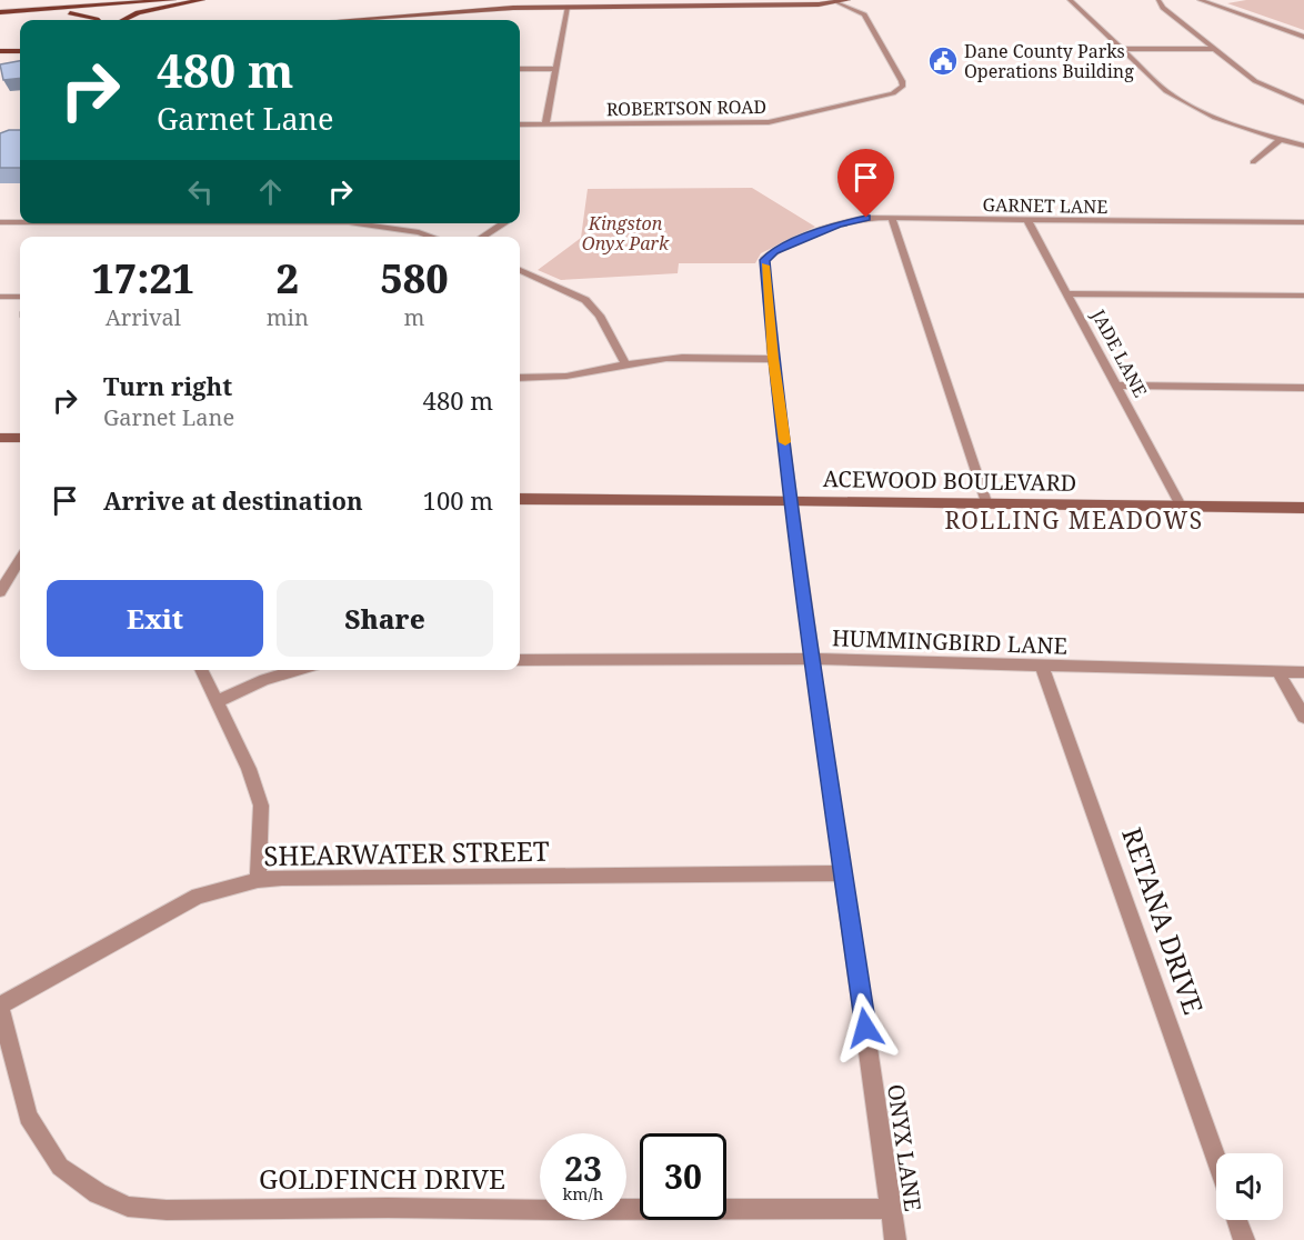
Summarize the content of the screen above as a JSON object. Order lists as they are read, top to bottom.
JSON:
{
  "streets": {
    "street": [
      "ROBERTSON ROAD",
      "GARNET LANE",
      "JADE LANE",
      "ACEWOOD BOULEVARD",
      "HUMMINGBIRD LANE",
      "SHEARWATER STREET",
      "RETANA DRIVE",
      "ONYX LANE",
      "GOLDFINCH DRIVE"
    ]
  },
  "crossings": [
    ["GARNET LANE", "JADE LANE"],
    ["GARNET LANE", "ONYX LANE"],
    ["JADE LANE", "ACEWOOD BOULEVARD"],
    ["ACEWOOD BOULEVARD", "ONYX LANE"],
    ["HUMMINGBIRD LANE", "RETANA DRIVE"],
    ["HUMMINGBIRD LANE", "ONYX LANE"],
    ["SHEARWATER STREET", "ONYX LANE"],
    ["SHEARWATER STREET", "GOLDFINCH DRIVE"],
    ["ONYX LANE", "GOLDFINCH DRIVE"]
  ],
  "districts": ["ROLLING MEADOWS"],
  "parks": ["Kingston Onyx Park"],
  "places": {
    "public building": ["Dane County Parks Operations Building"]
  },
  "page": {
    "turn": ["480 m", "Garnet Lane"],
    "eta": [
      "17:21",
      "Arrival",
      "2",
      "min",
      "580",
      "m"
    ],
    "list": [
      {
        "name": "Turn right",
        "note": "Garnet Lane",
        "value": "480 m"
      },
      {
        "name": "Arrive at destination",
        "value": "100 m"
      }
    ],
    "buttons": ["Exit", "Share"],
    "speed": "23 km/h",
    "limit": "30"
  }
}
